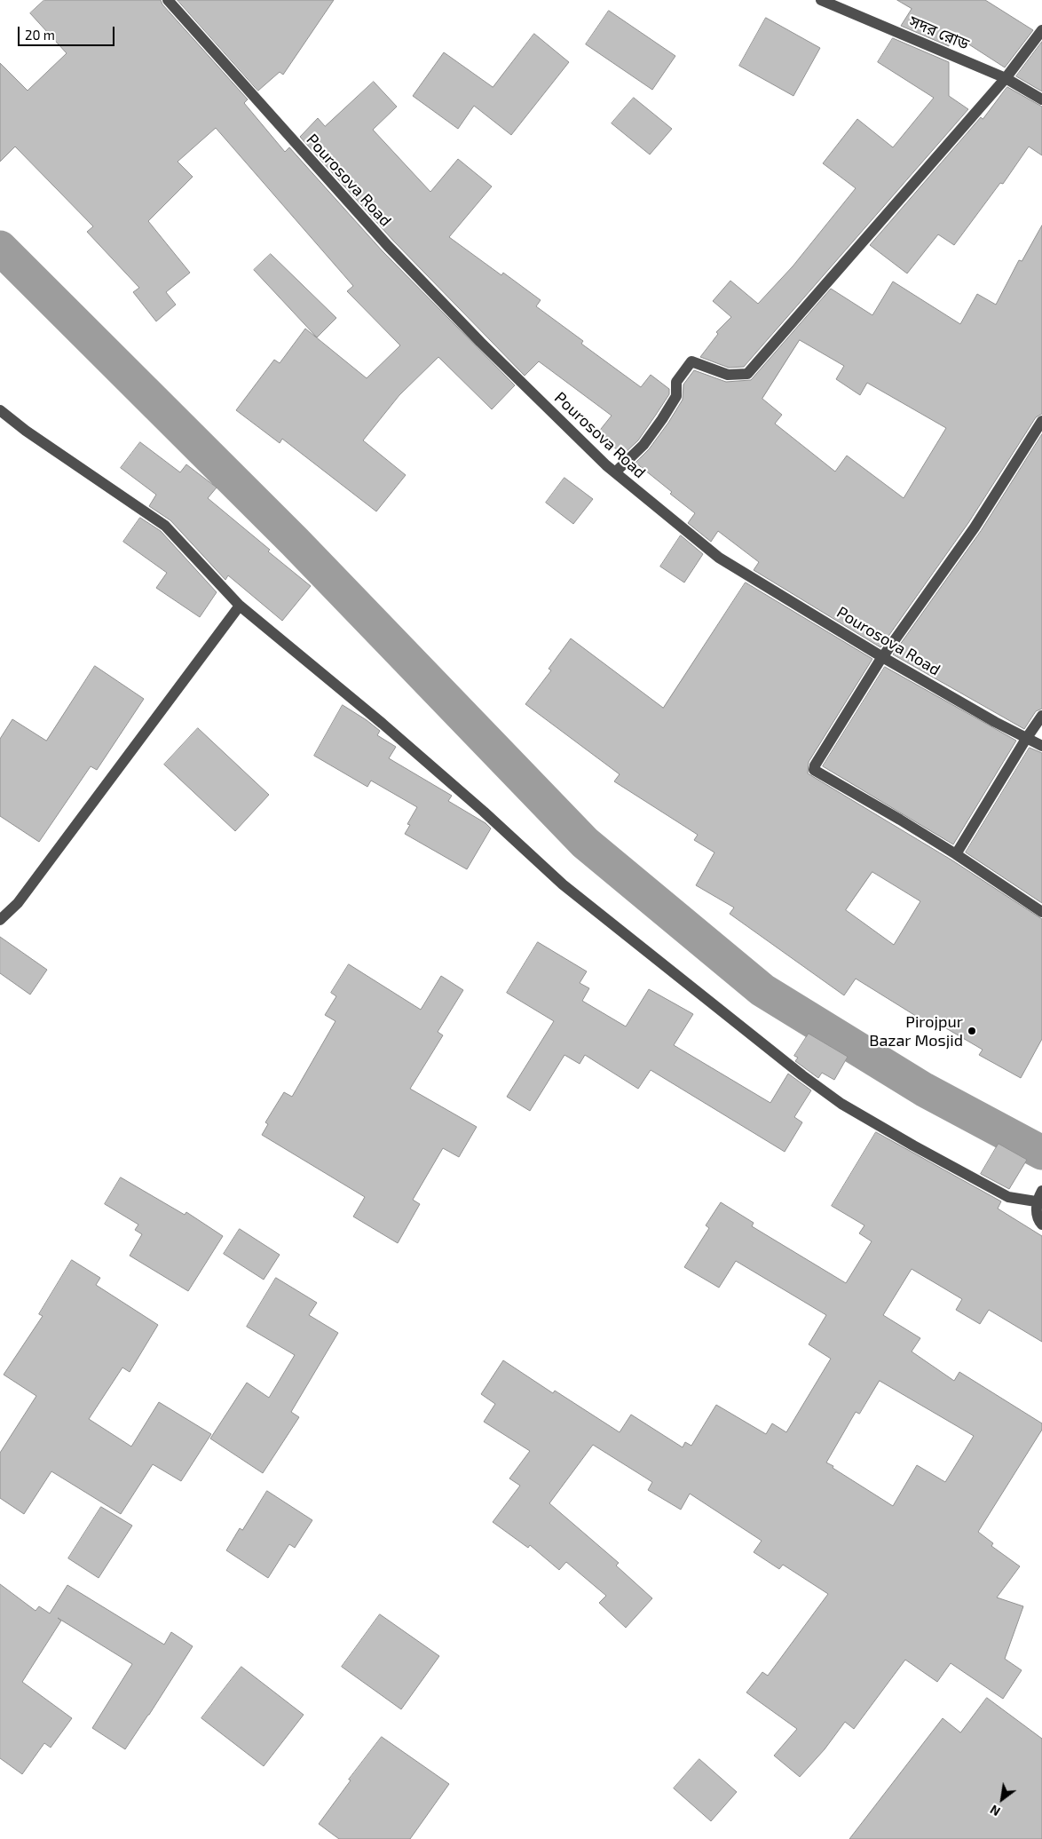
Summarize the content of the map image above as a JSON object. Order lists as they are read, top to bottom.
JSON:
{
  "streets": {
    "street": ["সদর রোড", "Pourosova Road"]
  },
  "places": ["Pirojpur Bazar Mosjid"],
  "scale_bar": "20 m",
  "north": "bottom left"
}
